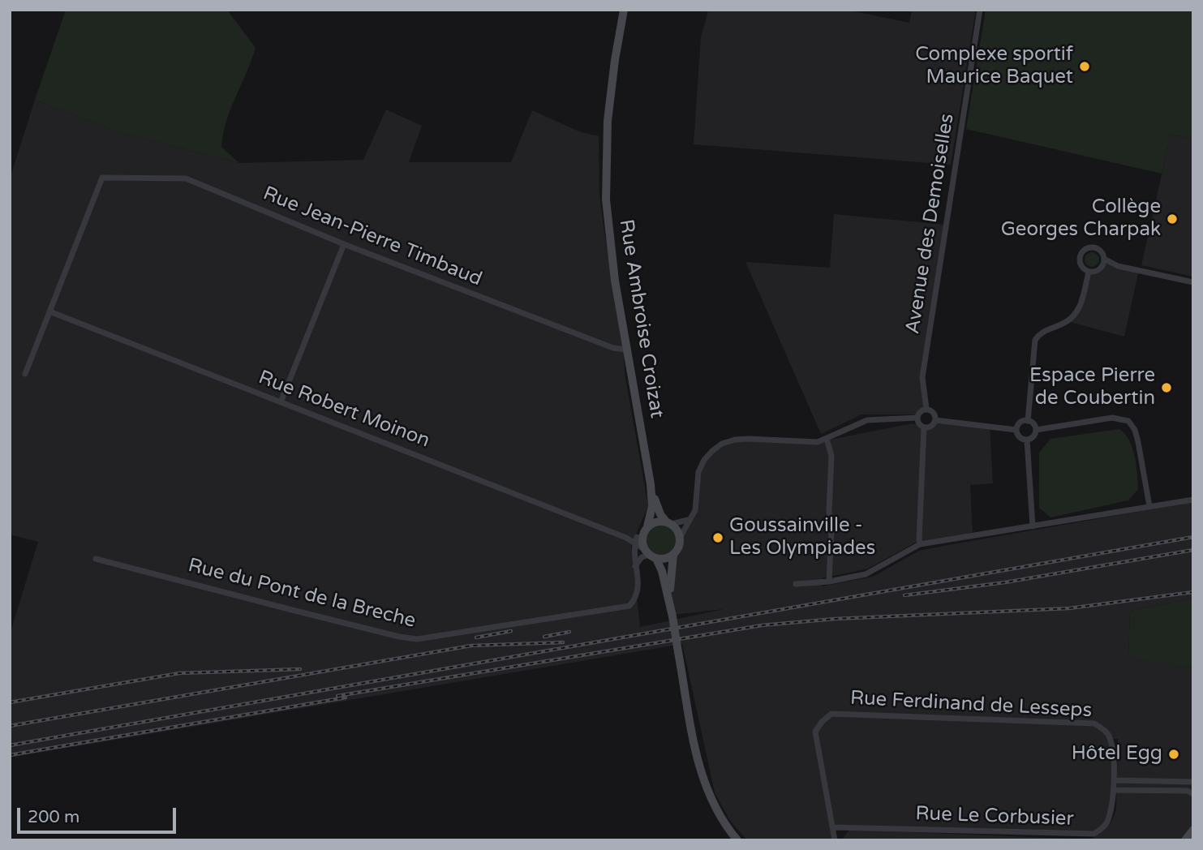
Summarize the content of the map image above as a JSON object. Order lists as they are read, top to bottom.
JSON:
{
  "streets": {
    "main road": ["Rue Ambroise Croizat"],
    "street": [
      "Avenue des Demoiselles",
      "Rue Jean-Pierre Timbaud",
      "Rue Robert Moinon",
      "Rue du Pont de la Breche",
      "Rue Ferdinand de Lesseps",
      "Rue Le Corbusier"
    ]
  },
  "crossings": [
    ["Rue Jean-Pierre Timbaud", "Rue Ambroise Croizat"],
    ["Rue Jean-Pierre Timbaud", "Rue Robert Moinon"],
    ["Rue Robert Moinon", "Rue du Pont de la Breche"],
    ["Rue Ferdinand de Lesseps", "Rue Le Corbusier"]
  ],
  "places": [
    "Complexe sportif Maurice Baquet",
    "Collège Georges Charpak",
    "Espace Pierre de Coubertin",
    "Goussainville - Les Olympiades",
    "Hôtel Egg"
  ],
  "scale_bar": "200 m"
}
